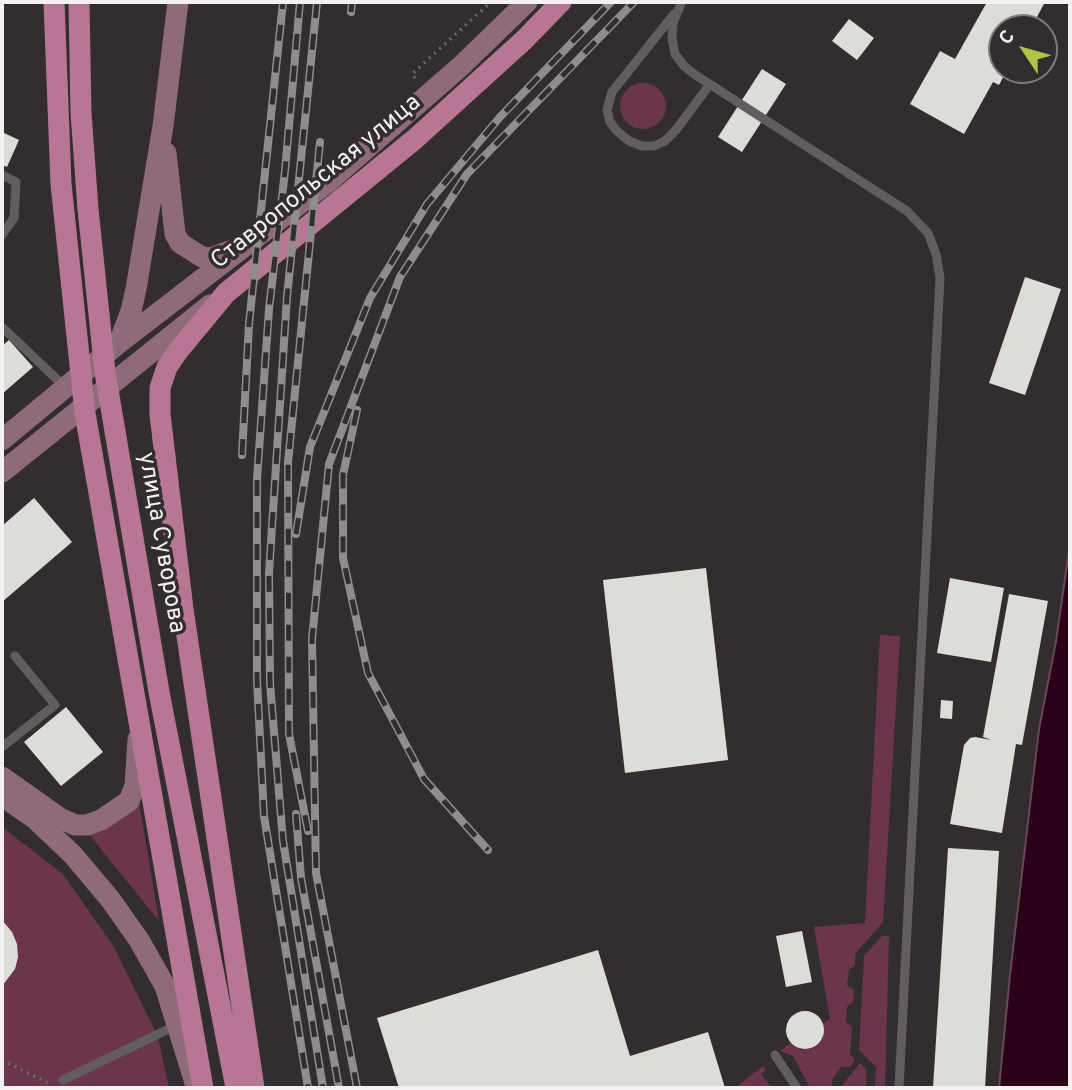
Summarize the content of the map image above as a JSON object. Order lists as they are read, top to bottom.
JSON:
{
  "streets": {
    "main road": ["Ставропольская улица", "улица Суворова"]
  },
  "crossings": [
    ["Ставропольская улица", "улица Суворова"]
  ],
  "north": "top left"
}
